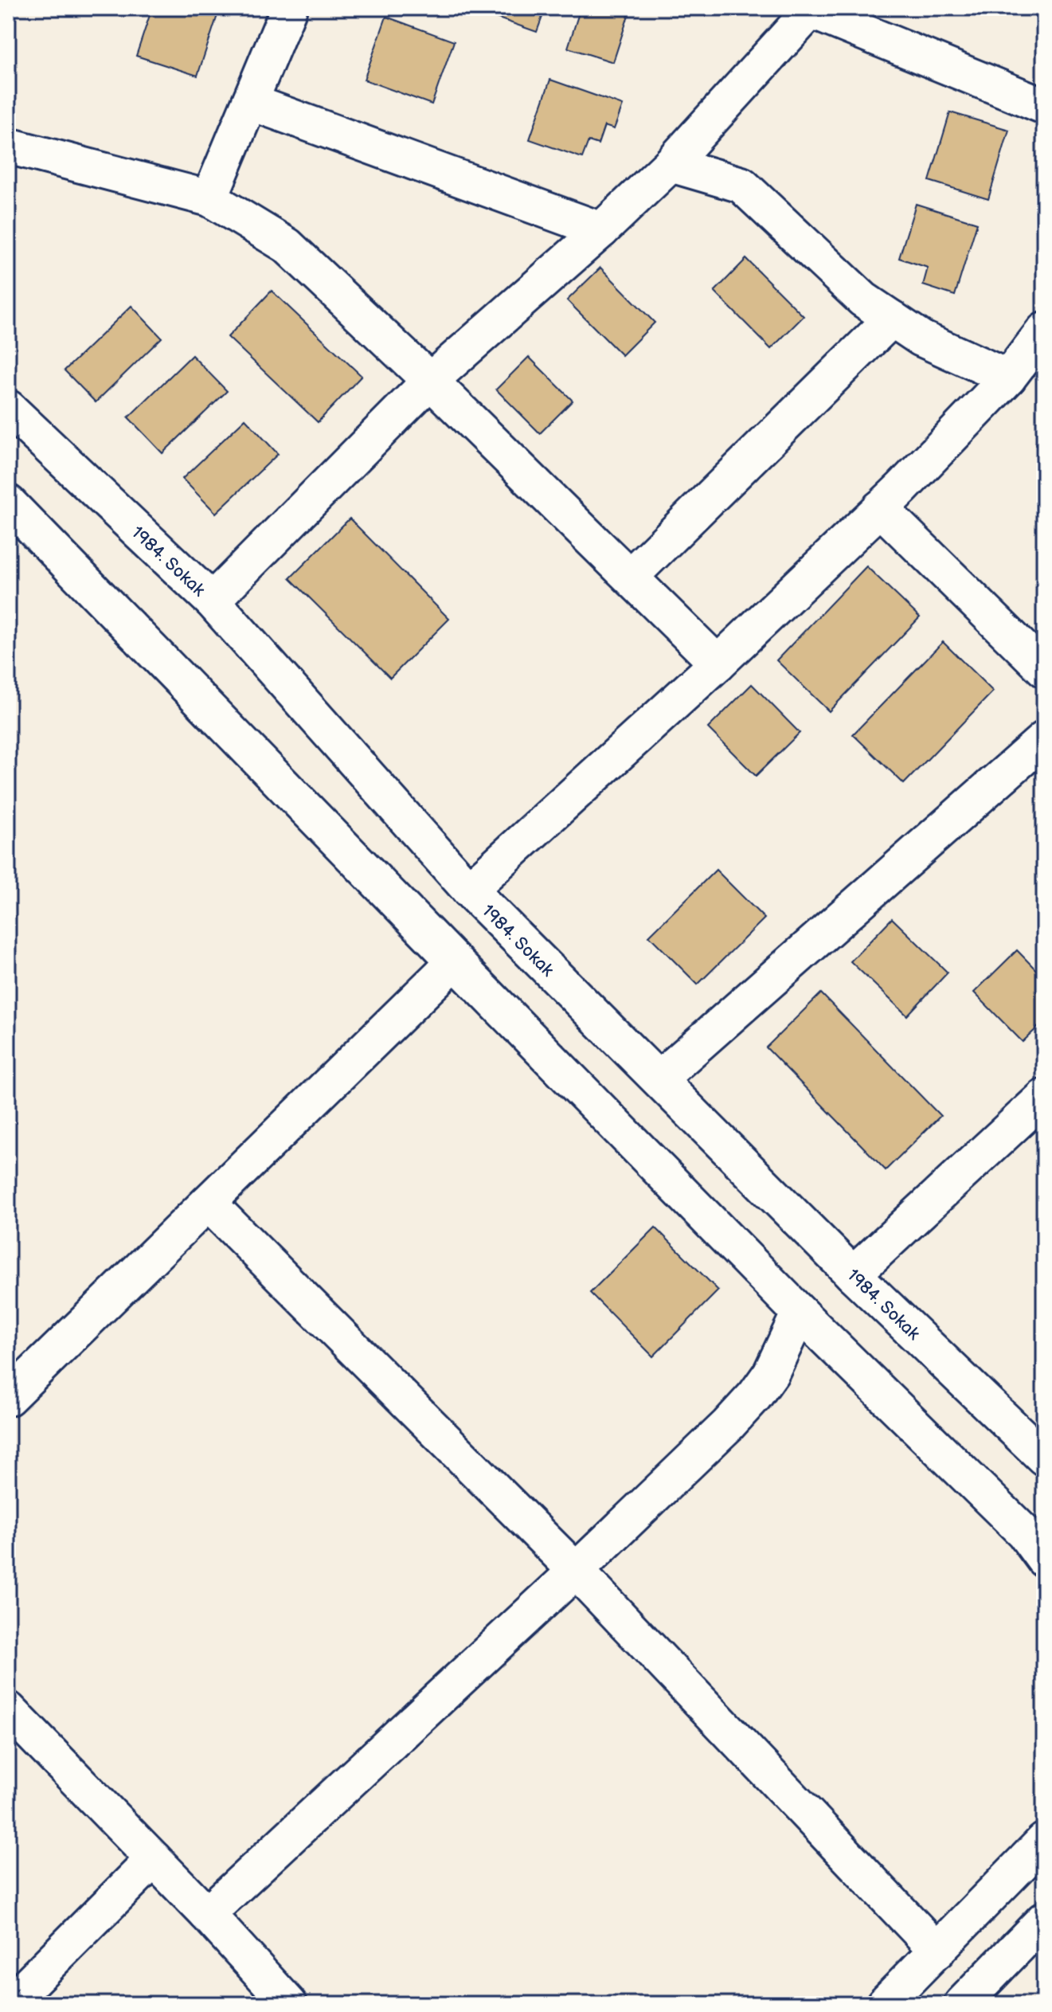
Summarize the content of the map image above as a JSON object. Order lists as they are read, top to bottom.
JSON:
{
  "streets": {
    "street": ["1984. Sokak"]
  }
}
